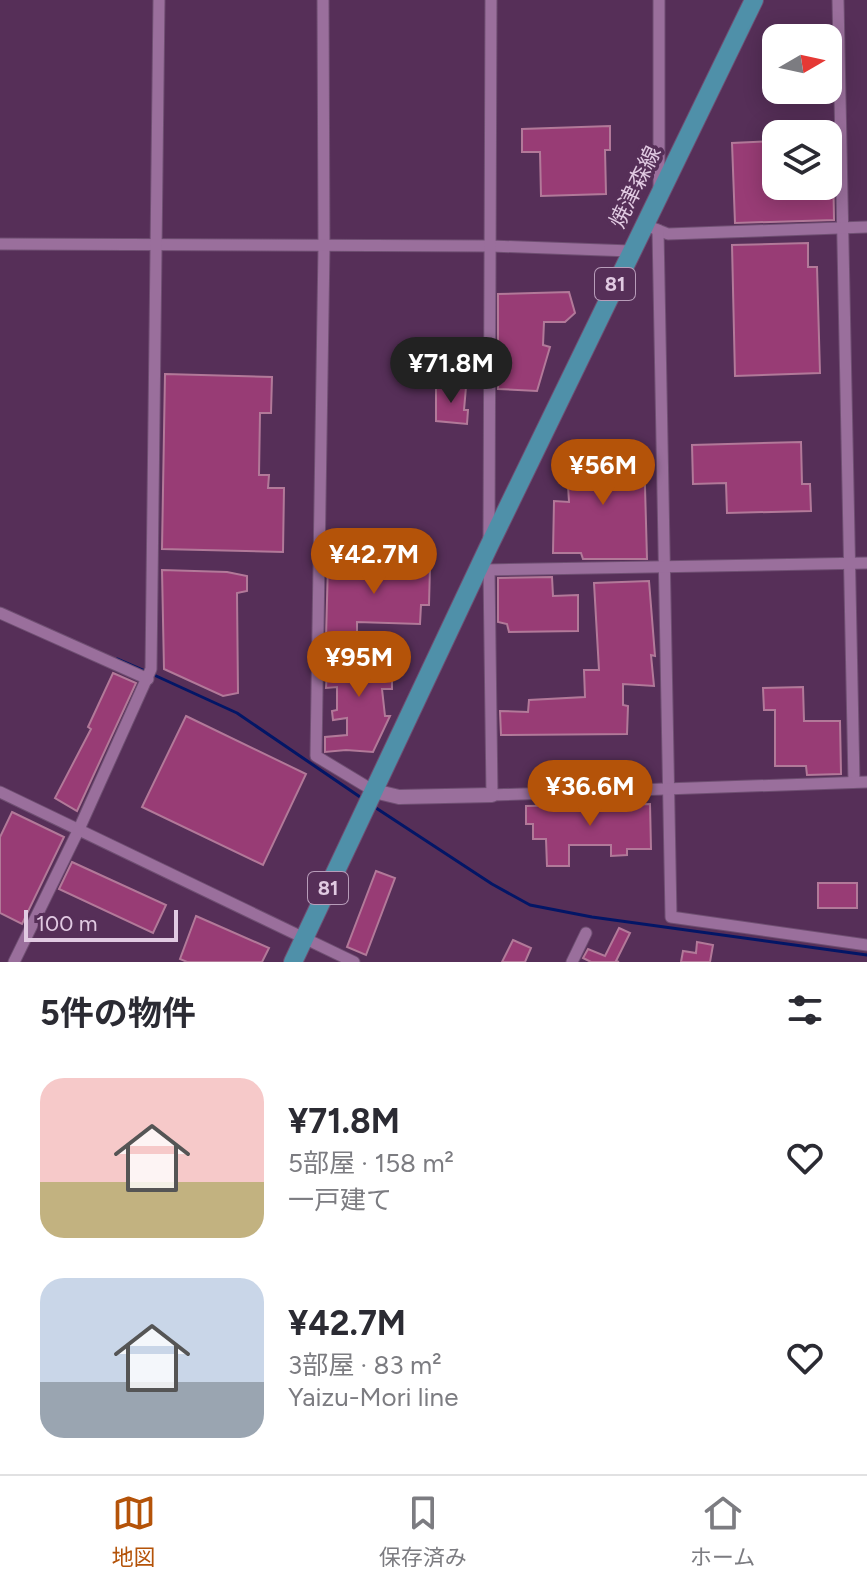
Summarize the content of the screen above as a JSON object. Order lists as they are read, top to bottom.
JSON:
{
  "streets": {
    "main road": ["焼津森線", "81"]
  },
  "crossings": [
    ["焼津森線", "81"]
  ],
  "scale_bar": "100 m",
  "north": "right",
  "page": {
    "price": [
      "¥71.8M",
      "¥56M",
      "¥42.7M",
      "¥95M",
      "¥36.6M"
    ],
    "scale": "100 m",
    "heading": "5件の物件",
    "list": [
      {
        "name": "¥71.8M",
        "note": "5部屋 · 158 m² · 一戸建て"
      },
      {
        "name": "¥42.7M",
        "note": "3部屋 · 83 m² · Yaizu-Mori line"
      }
    ],
    "tabs": ["地図", "保存済み", "ホーム"]
  }
}
